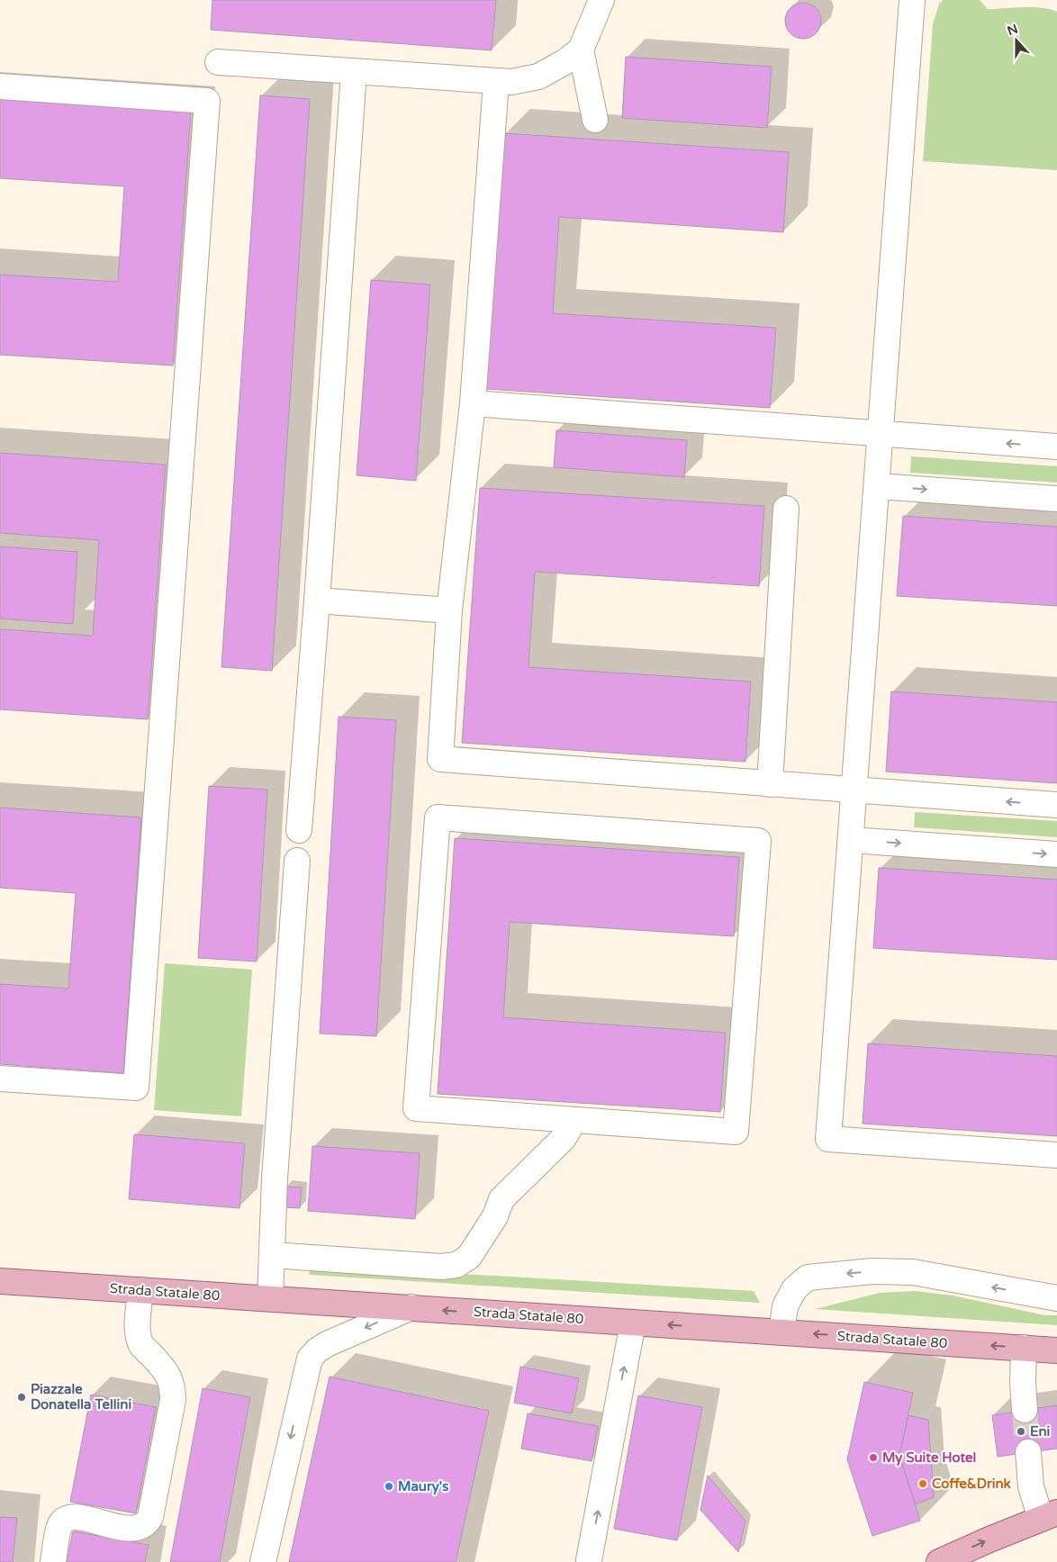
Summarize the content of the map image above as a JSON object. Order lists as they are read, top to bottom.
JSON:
{
  "streets": {
    "main road": ["Strada Statale 80"]
  },
  "one_way": ["Strada Statale 80"],
  "places": [
    "Piazzale Donatella Tellini",
    "Eni",
    "My Suite Hotel",
    "Coffe&Drink",
    "Maury's"
  ],
  "north": "top"
}
